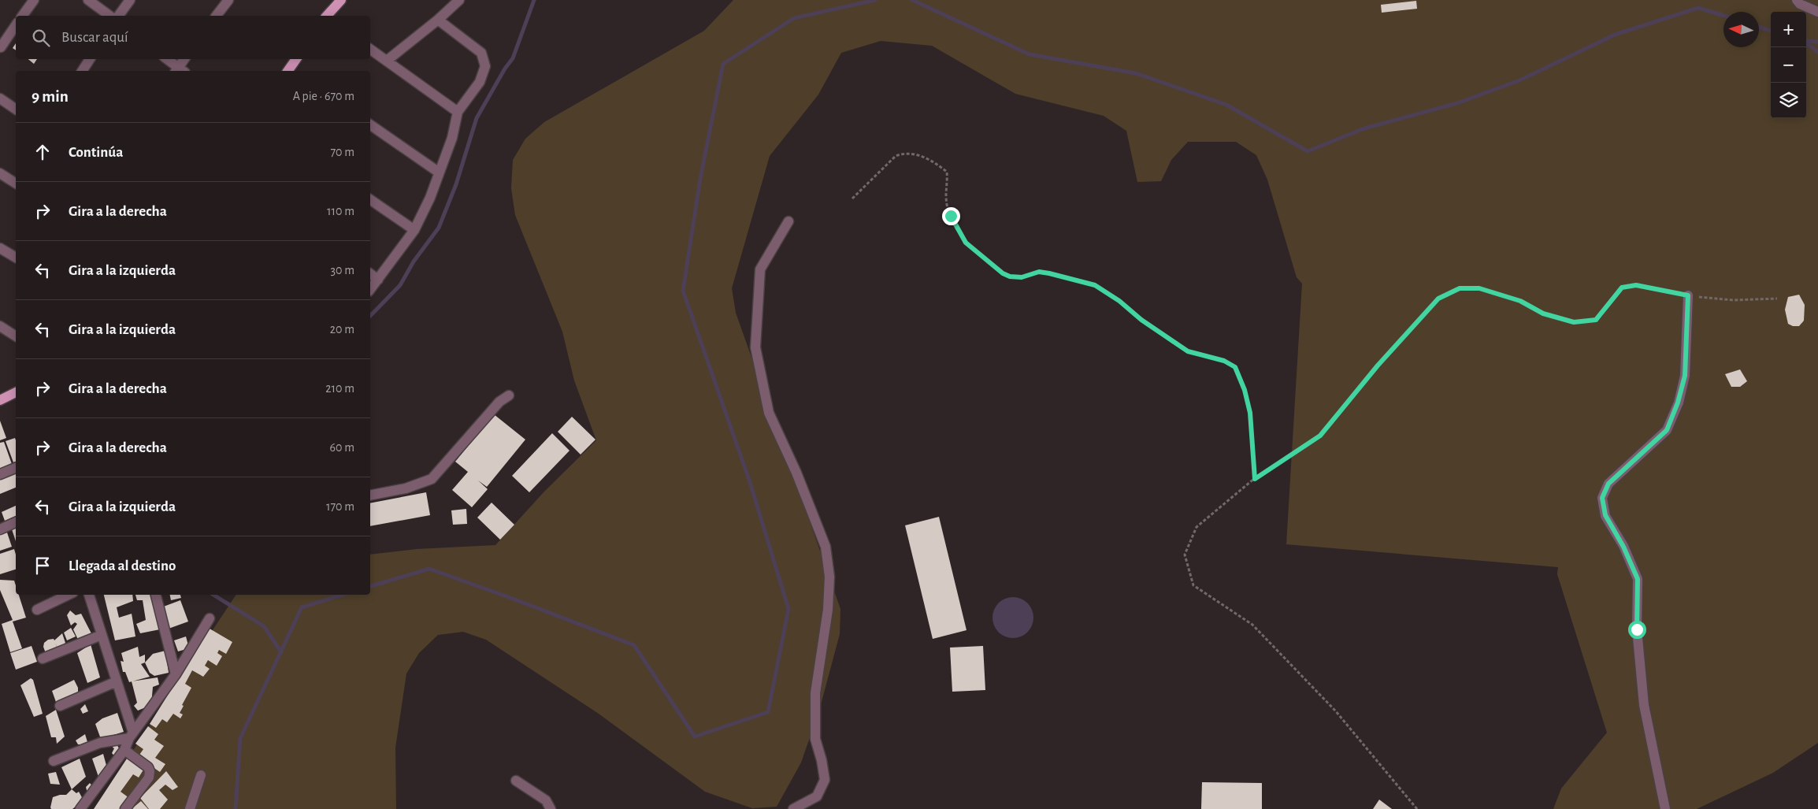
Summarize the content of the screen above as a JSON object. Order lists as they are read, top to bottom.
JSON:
{
  "north": "left",
  "page": {
    "map_buttons": ["+", "−"],
    "search": "Buscar aquí",
    "heading": ["9 min", "A pie · 670 m"],
    "list": [
      ["Continúa", "70 m"],
      ["Gira a la derecha", "110 m"],
      ["Gira a la izquierda", "30 m"],
      ["Gira a la izquierda", "20 m"],
      ["Gira a la derecha", "210 m"],
      ["Gira a la derecha", "60 m"],
      ["Gira a la izquierda", "170 m"],
      "Llegada al destino"
    ]
  }
}
